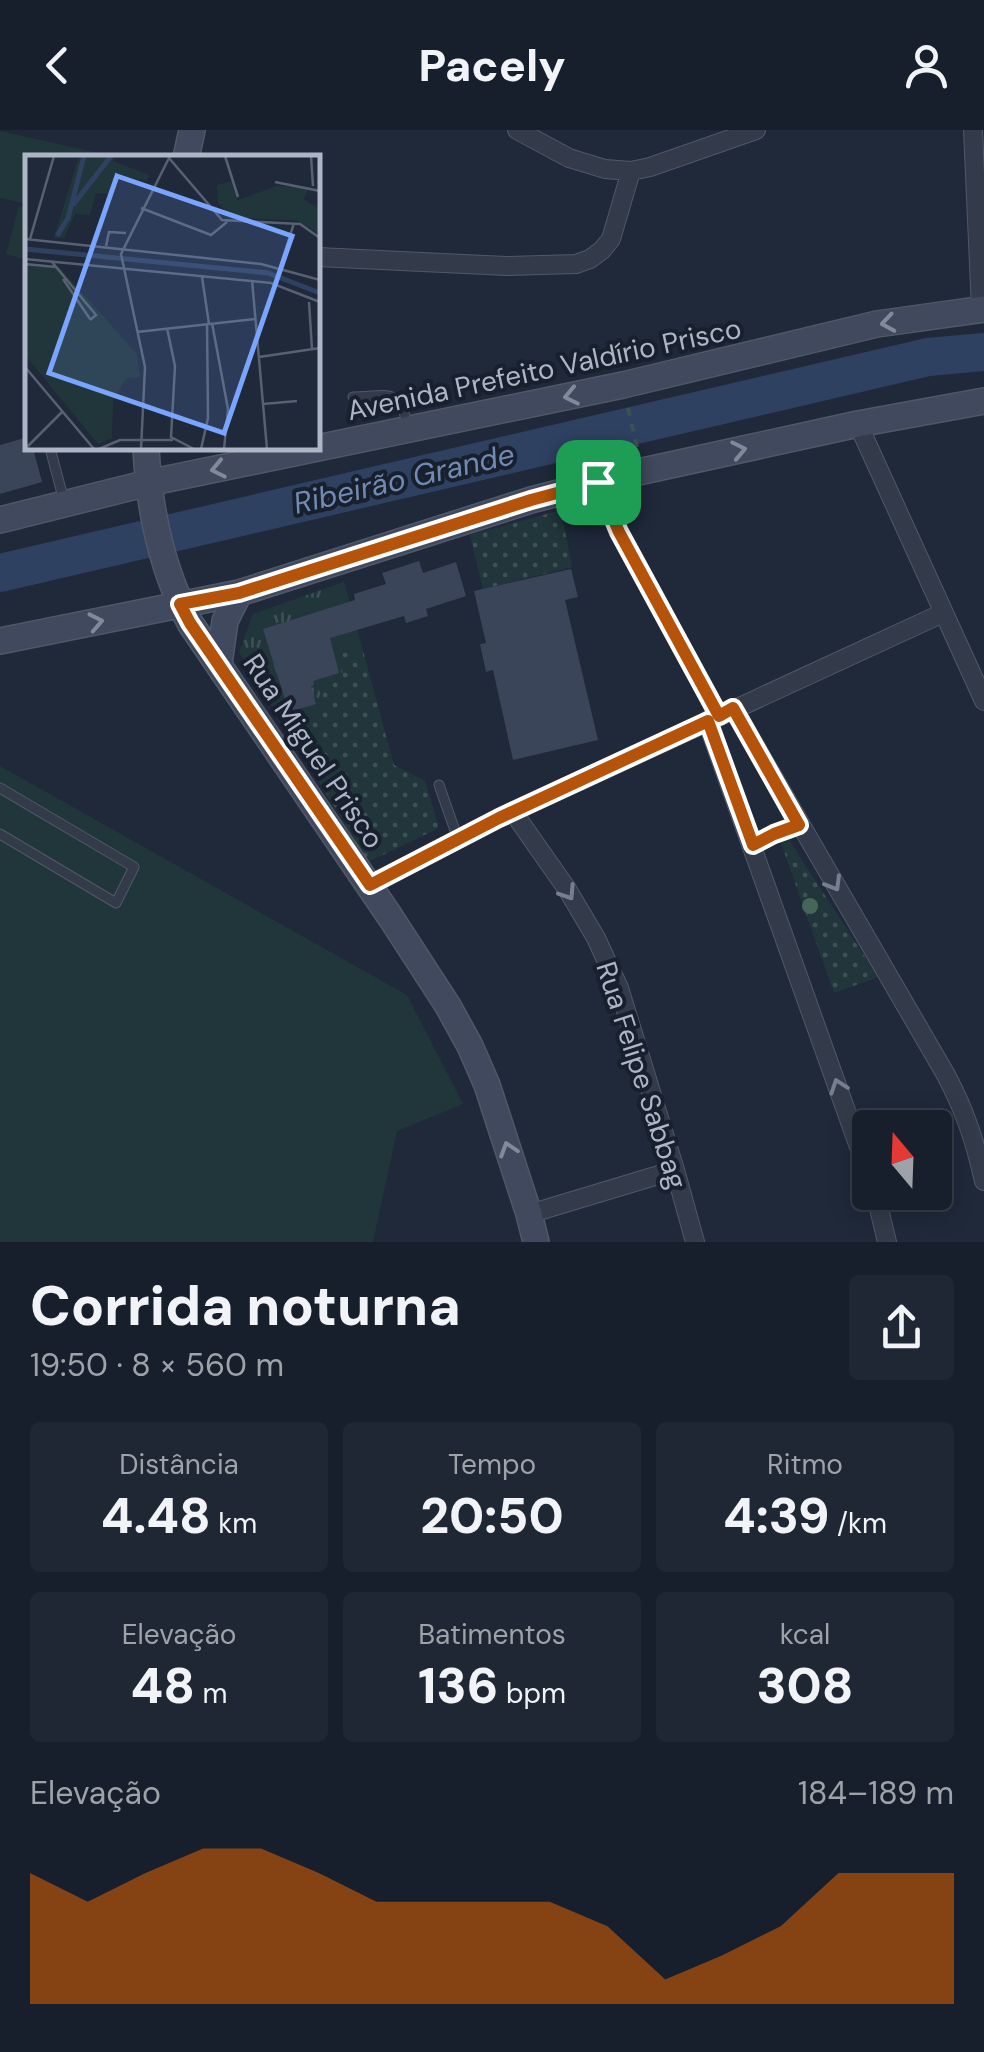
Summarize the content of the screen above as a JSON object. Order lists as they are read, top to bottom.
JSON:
{
  "streets": {
    "main road": ["Avenida Prefeito Valdírio Prisco", "Rua Miguel Prisco"],
    "street": ["Rua Felipe Sabbag"]
  },
  "crossings": [
    ["Avenida Prefeito Valdírio Prisco", "Rua Miguel Prisco"]
  ],
  "one_way": ["Rua Miguel Prisco", "Rua Felipe Sabbag"],
  "water": ["Ribeirão Grande"],
  "north": "top",
  "page": {
    "header": "Pacely",
    "heading": ["Corrida noturna", "19:50 · 8 × 560 m"],
    "stats": [
      ["Distância", "4.48 km"],
      ["Tempo", "20:50"],
      ["Ritmo", "4:39 /km"],
      ["Elevação", "48 m"],
      ["Batimentos", "136 bpm"],
      ["kcal", "308"]
    ],
    "chart": ["Elevação", "184–189 m"]
  }
}
